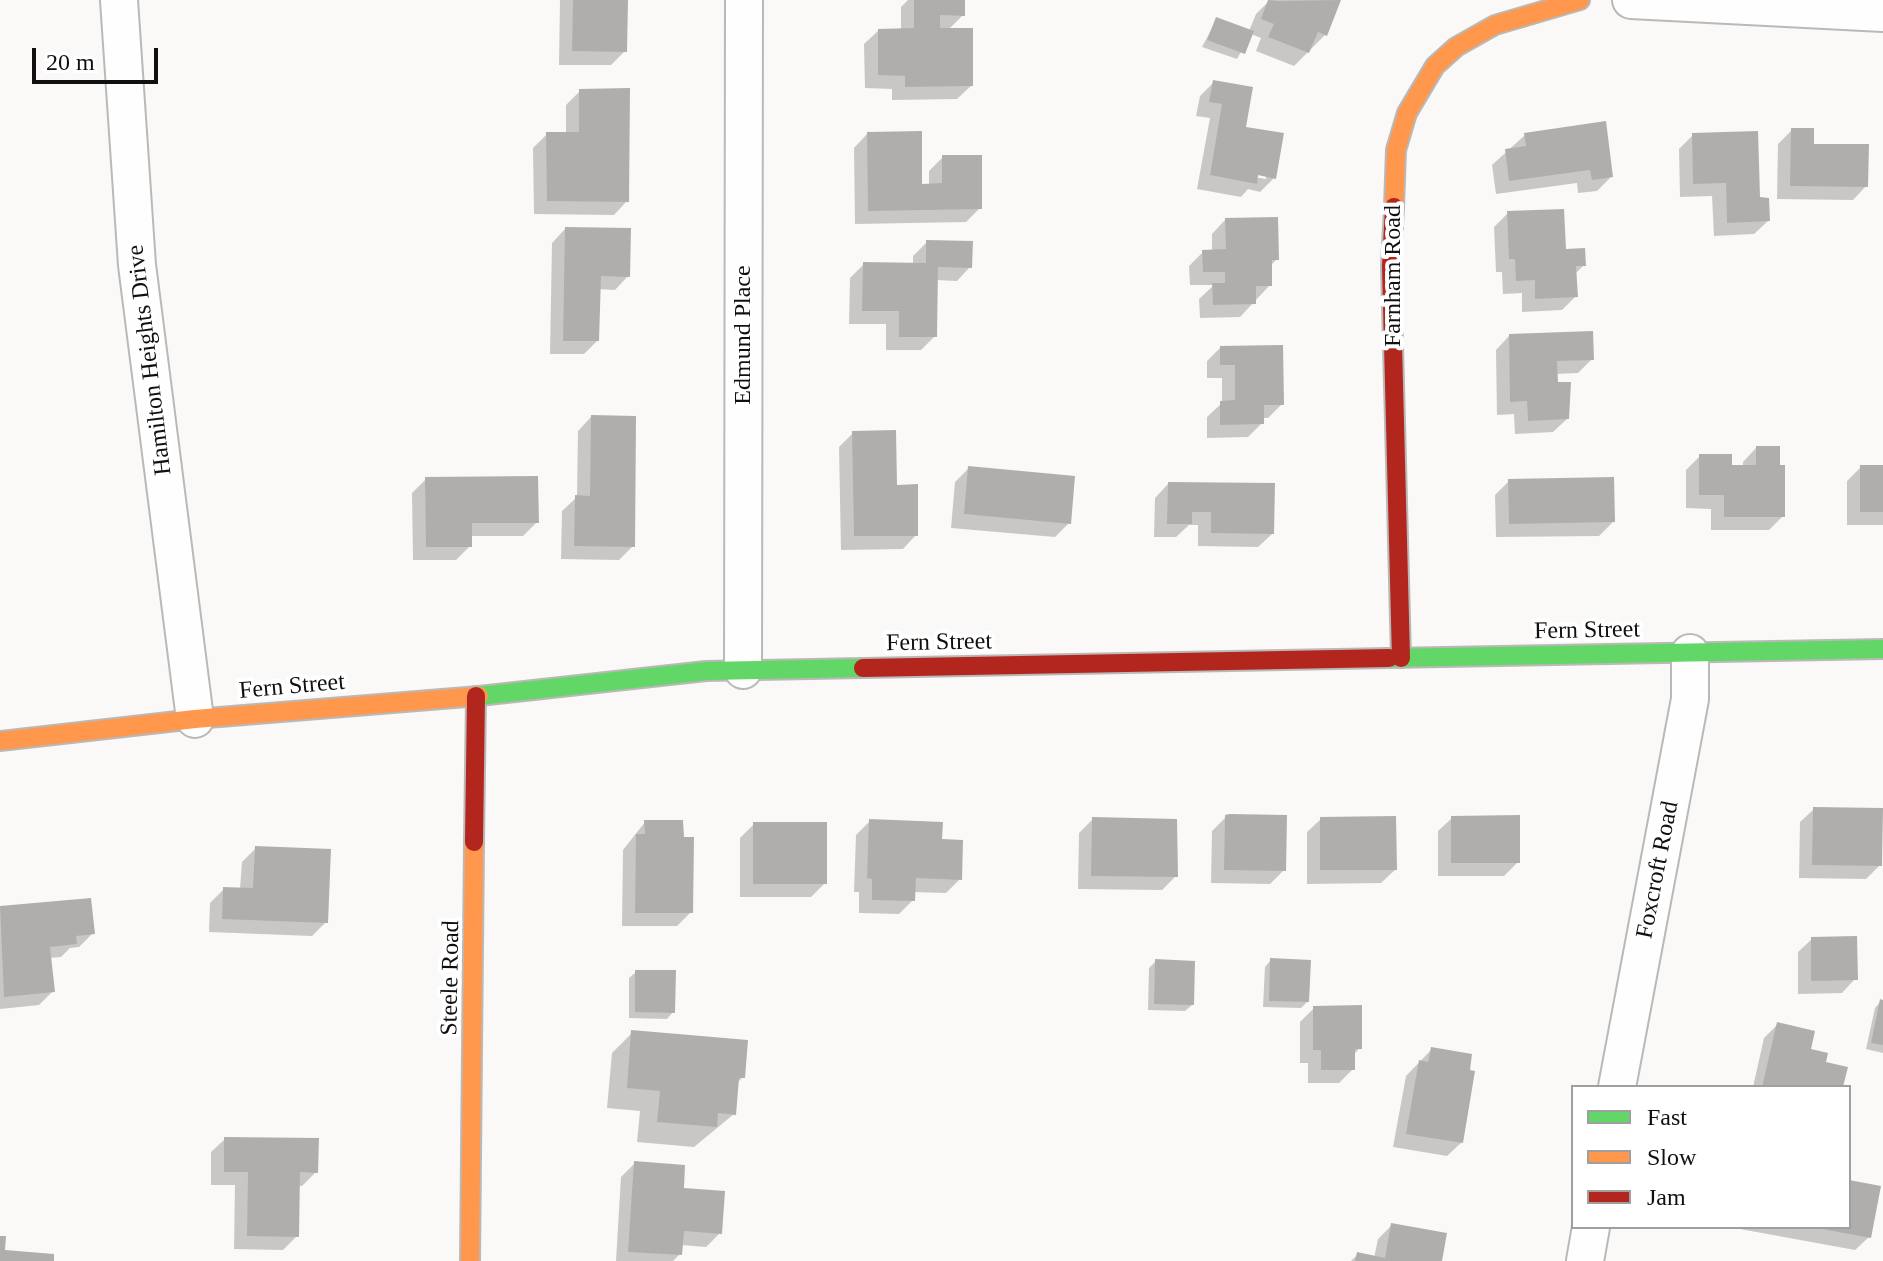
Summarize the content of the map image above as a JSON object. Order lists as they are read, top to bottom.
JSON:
{
  "streets": {
    "street": [
      "Farnham Road",
      "Edmund Place",
      "Hamilton Heights Drive",
      "Fern Street",
      "Foxcroft Road",
      "Steele Road"
    ]
  },
  "crossings": [
    ["Farnham Road", "Fern Street"],
    ["Edmund Place", "Fern Street"],
    ["Hamilton Heights Drive", "Fern Street"],
    ["Fern Street", "Foxcroft Road"],
    ["Fern Street", "Steele Road"]
  ],
  "legend": ["Fast", "Slow", "Jam"],
  "scale_bar": "20 m"
}
